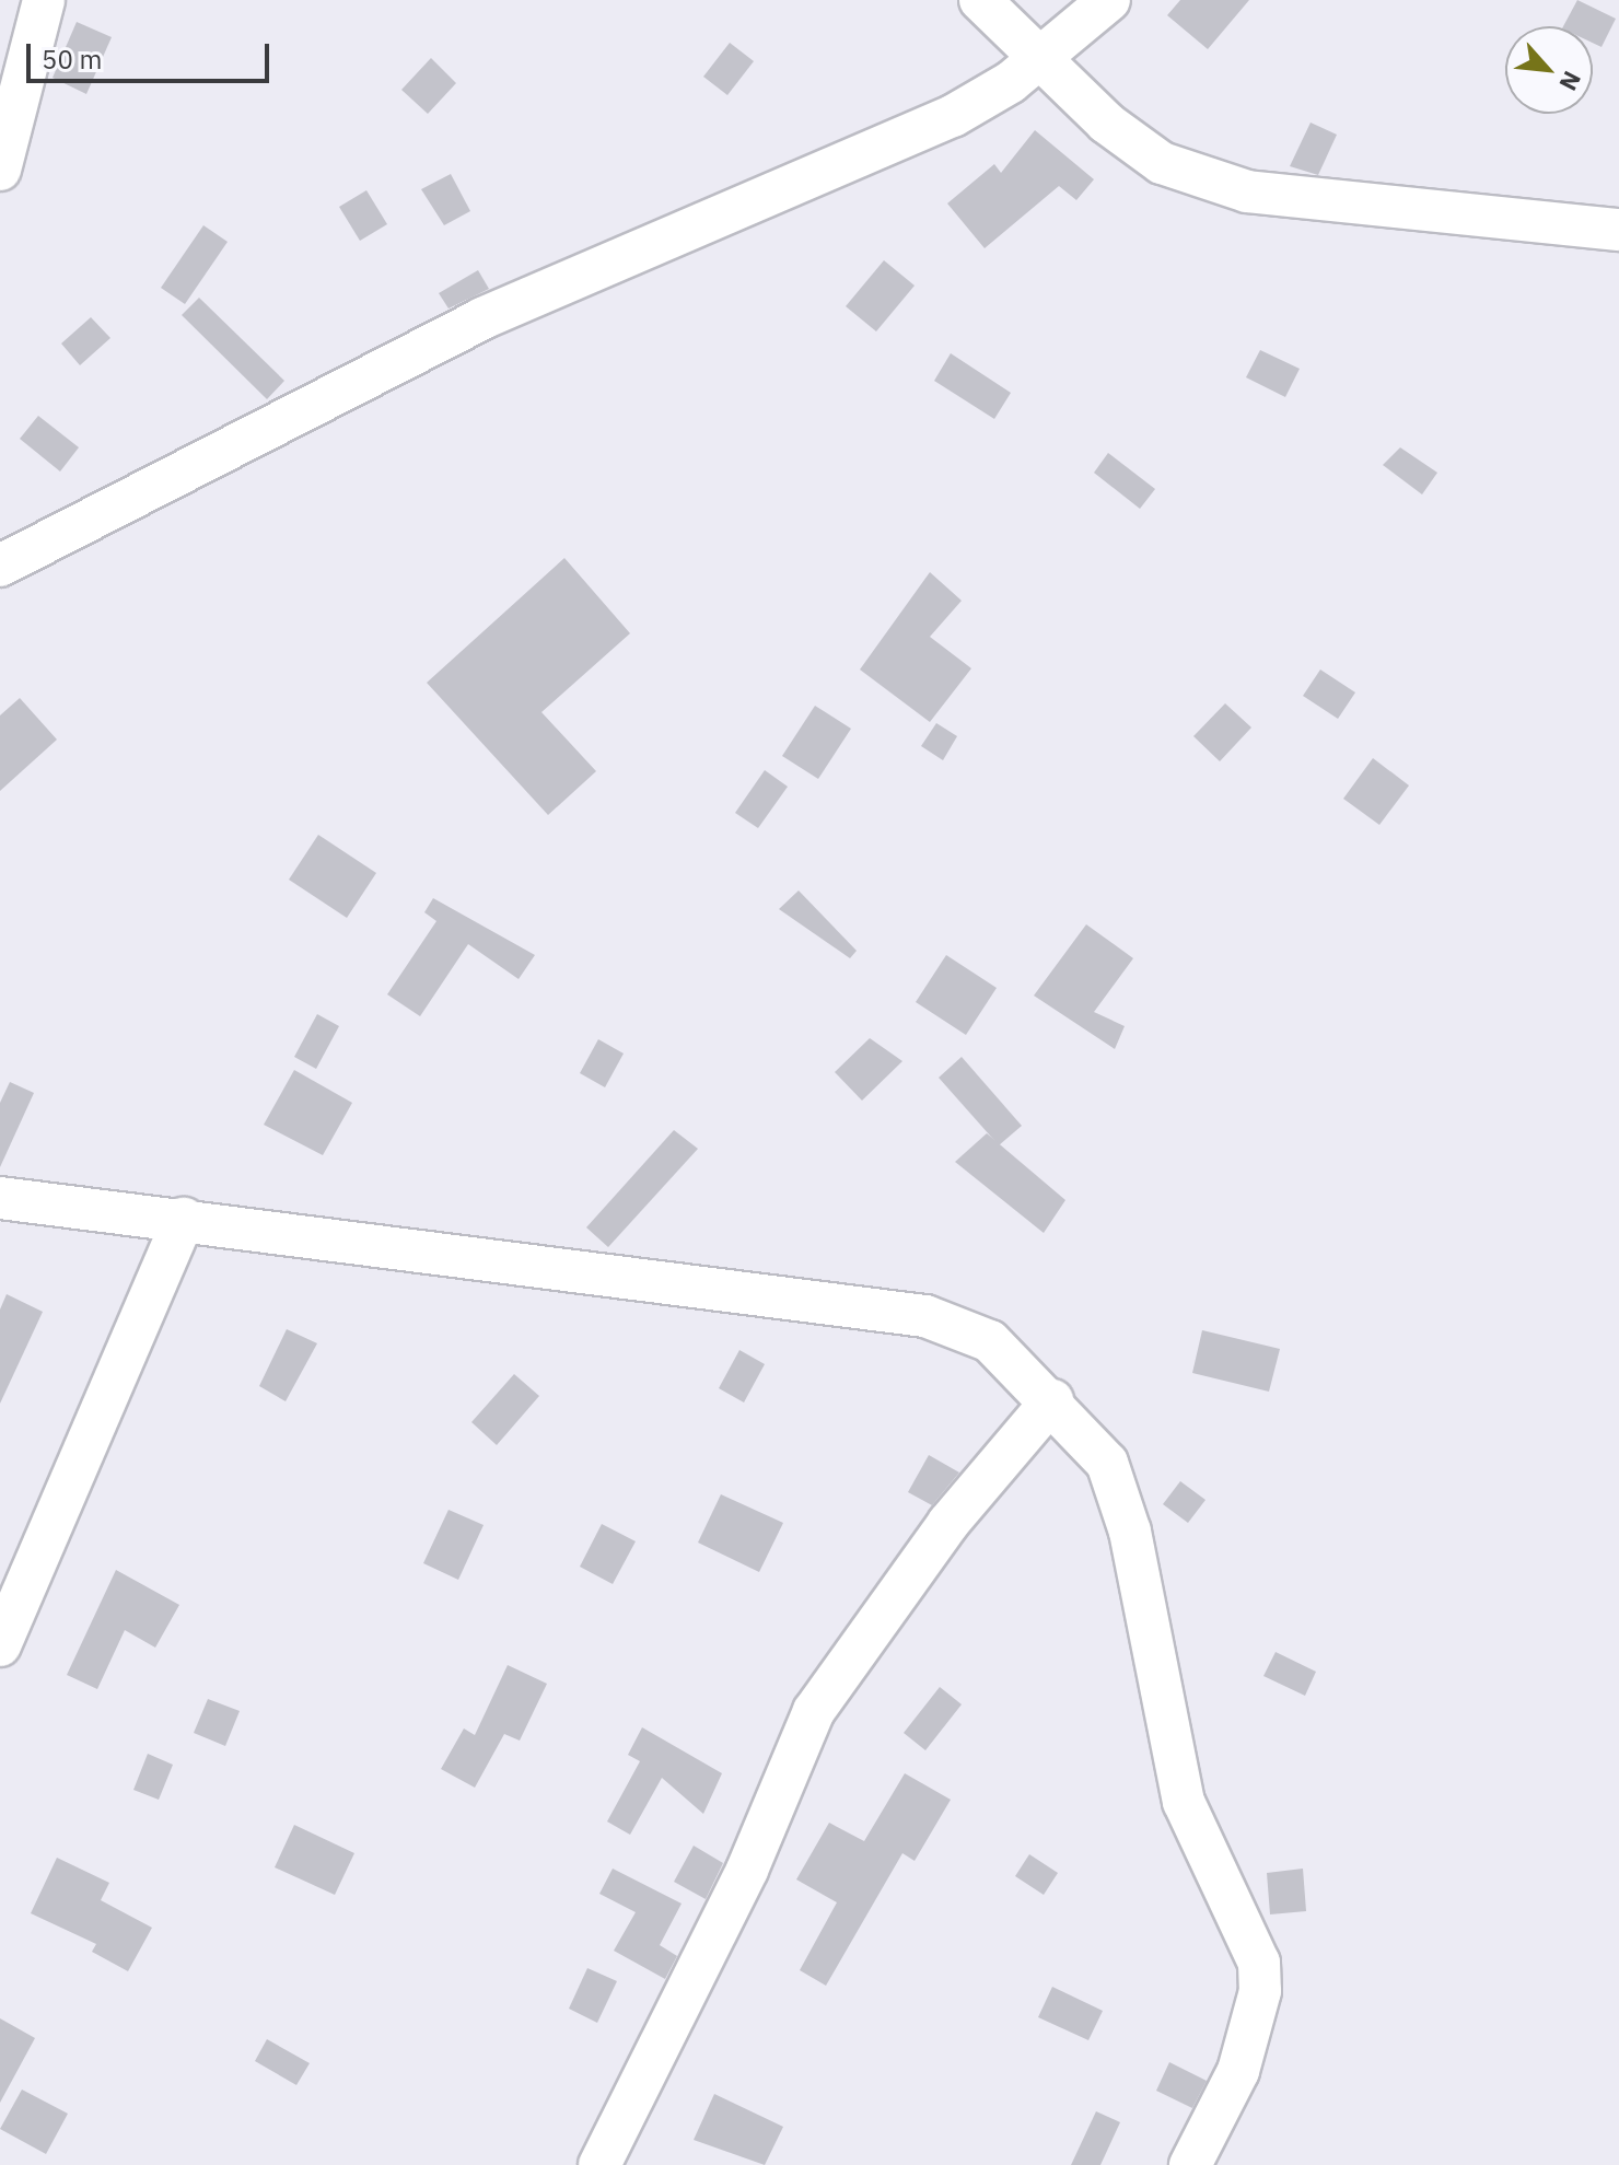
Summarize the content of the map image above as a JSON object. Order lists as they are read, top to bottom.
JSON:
{
  "scale_bar": "50 m",
  "north": "bottom right"
}
